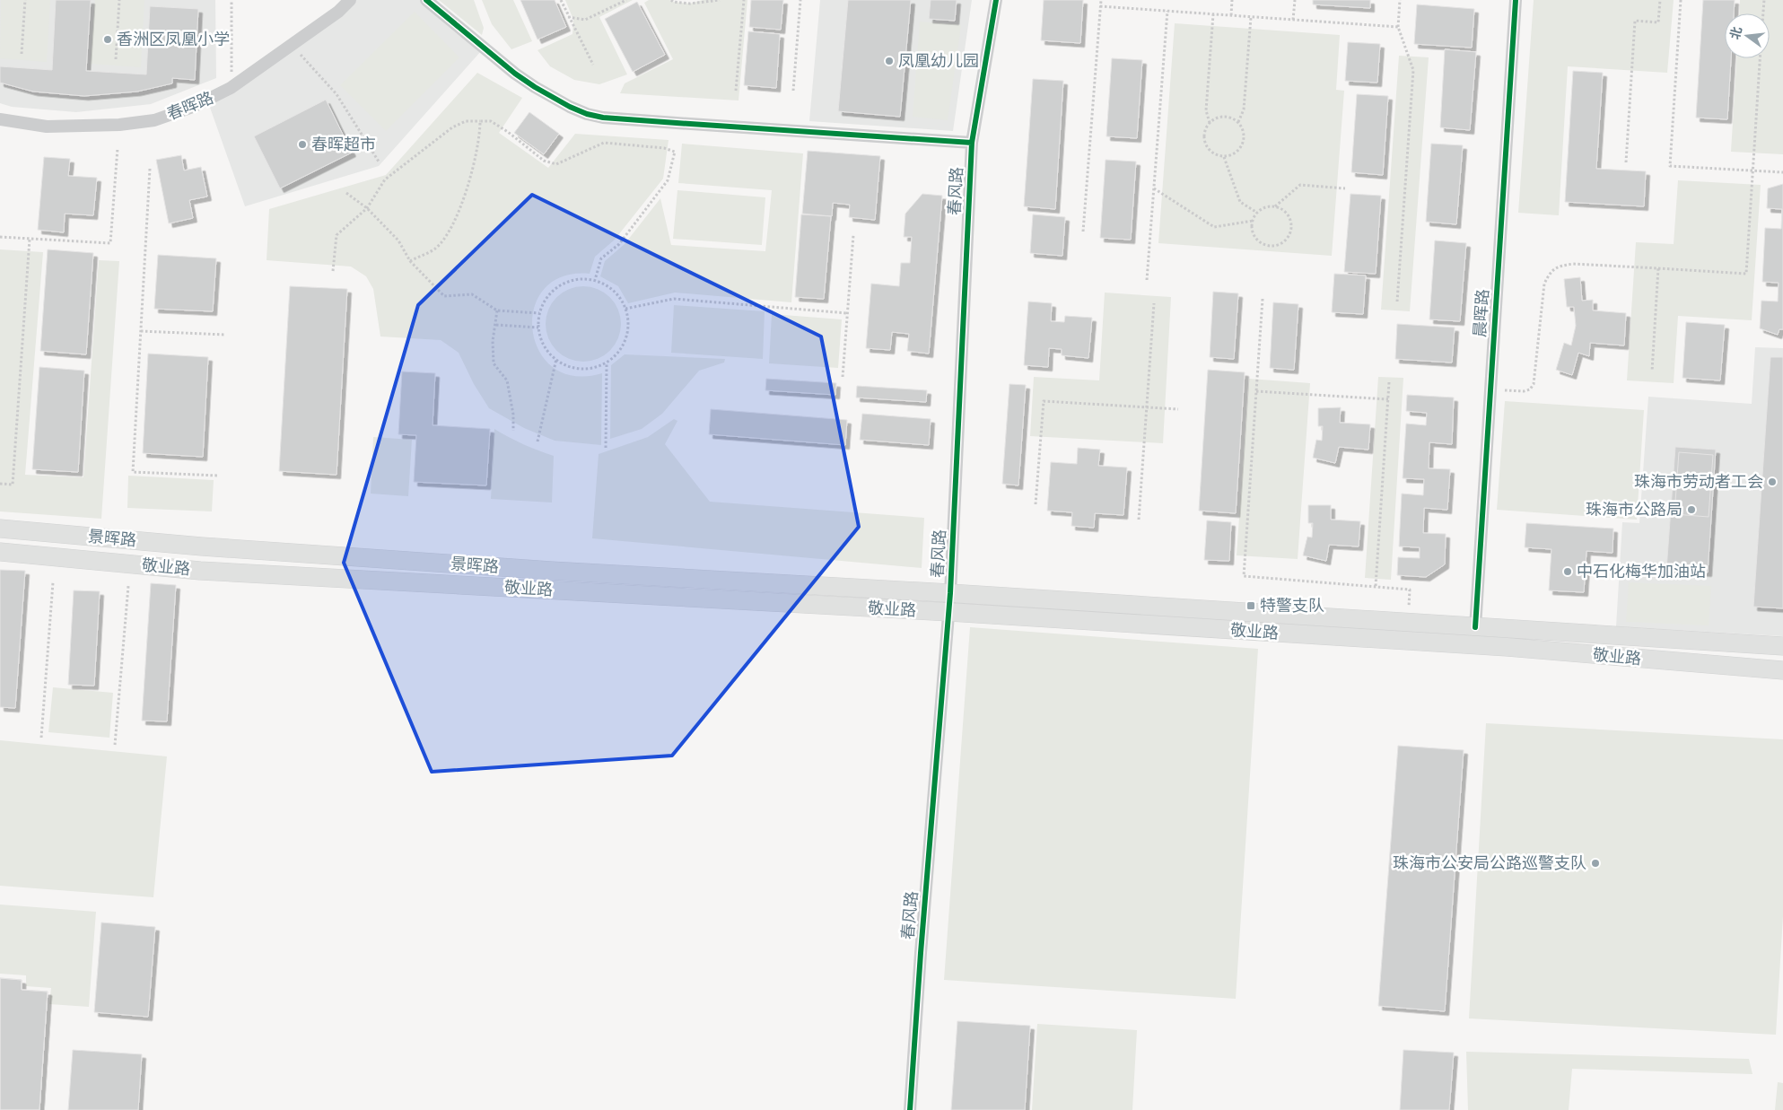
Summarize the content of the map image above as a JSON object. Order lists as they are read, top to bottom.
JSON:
{
  "streets": {
    "main road": ["景晖路", "敬业路"],
    "street": ["春晖路", "春风路", "晨晖路"]
  },
  "crossings": [
    ["春风路", "景晖路"],
    ["春风路", "敬业路"],
    ["晨晖路", "敬业路"],
    ["景晖路", "敬业路"]
  ],
  "places": {
    "other": [
      "香洲区凤凰小学",
      "凤凰幼儿园",
      "春晖超市",
      "珠海市劳动者工会",
      "珠海市公路局",
      "中石化梅华加油站",
      "珠海市公安局公路巡警支队"
    ],
    "transit": ["特警支队"]
  },
  "north": "left"
}
